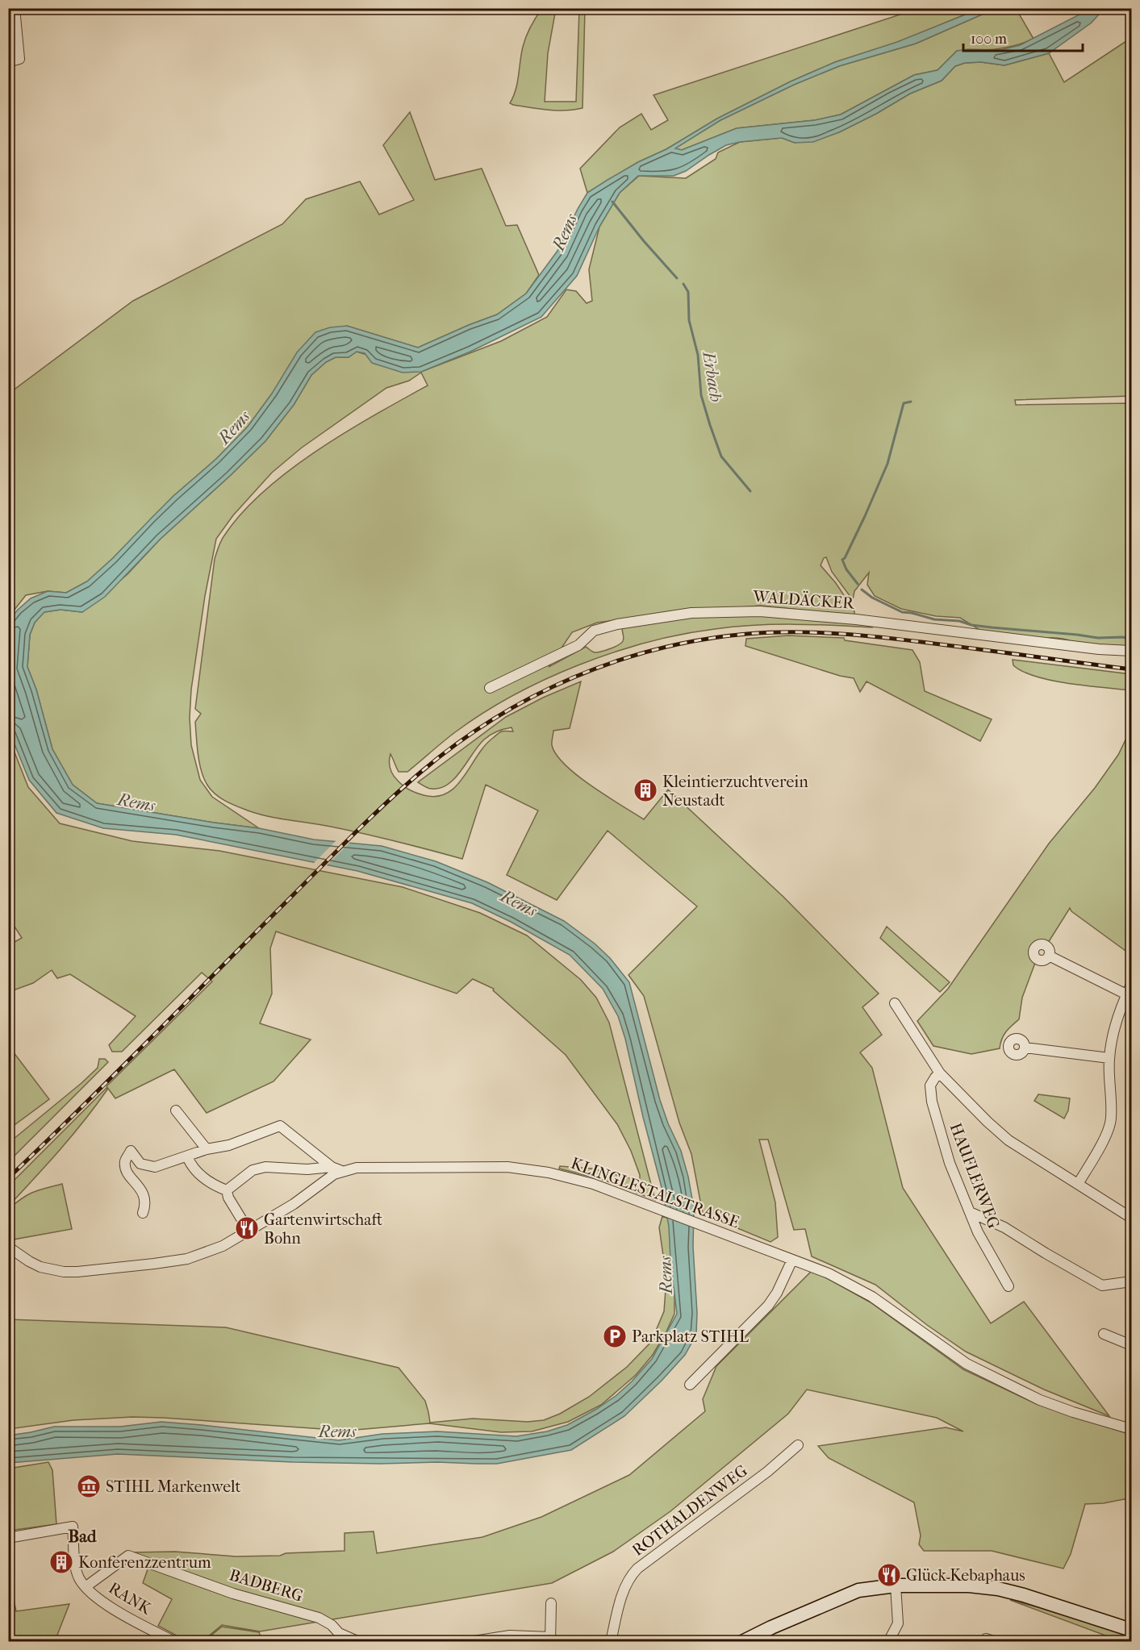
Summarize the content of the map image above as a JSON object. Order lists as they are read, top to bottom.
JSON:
{
  "streets": {
    "street": [
      "WALDÄCKER",
      "HAUFLERWEG",
      "KLINGLESTALSTRASSE",
      "ROTHALDENWEG",
      "BADBERG",
      "RANK"
    ]
  },
  "crossings": [
    ["BADBERG", "RANK"]
  ],
  "districts": ["Bad"],
  "water": ["Rems", "Erbach"],
  "places": {
    "building": ["Kleintierzuchtverein Neustadt", "Konferenzzentrum"],
    "restaurant": ["Gartenwirtschaft Bohn", "Glück Kebaphaus"],
    "parking": ["Parkplatz STIHL"],
    "museum": ["STIHL Markenwelt"]
  },
  "scale_bar": "100 m"
}
